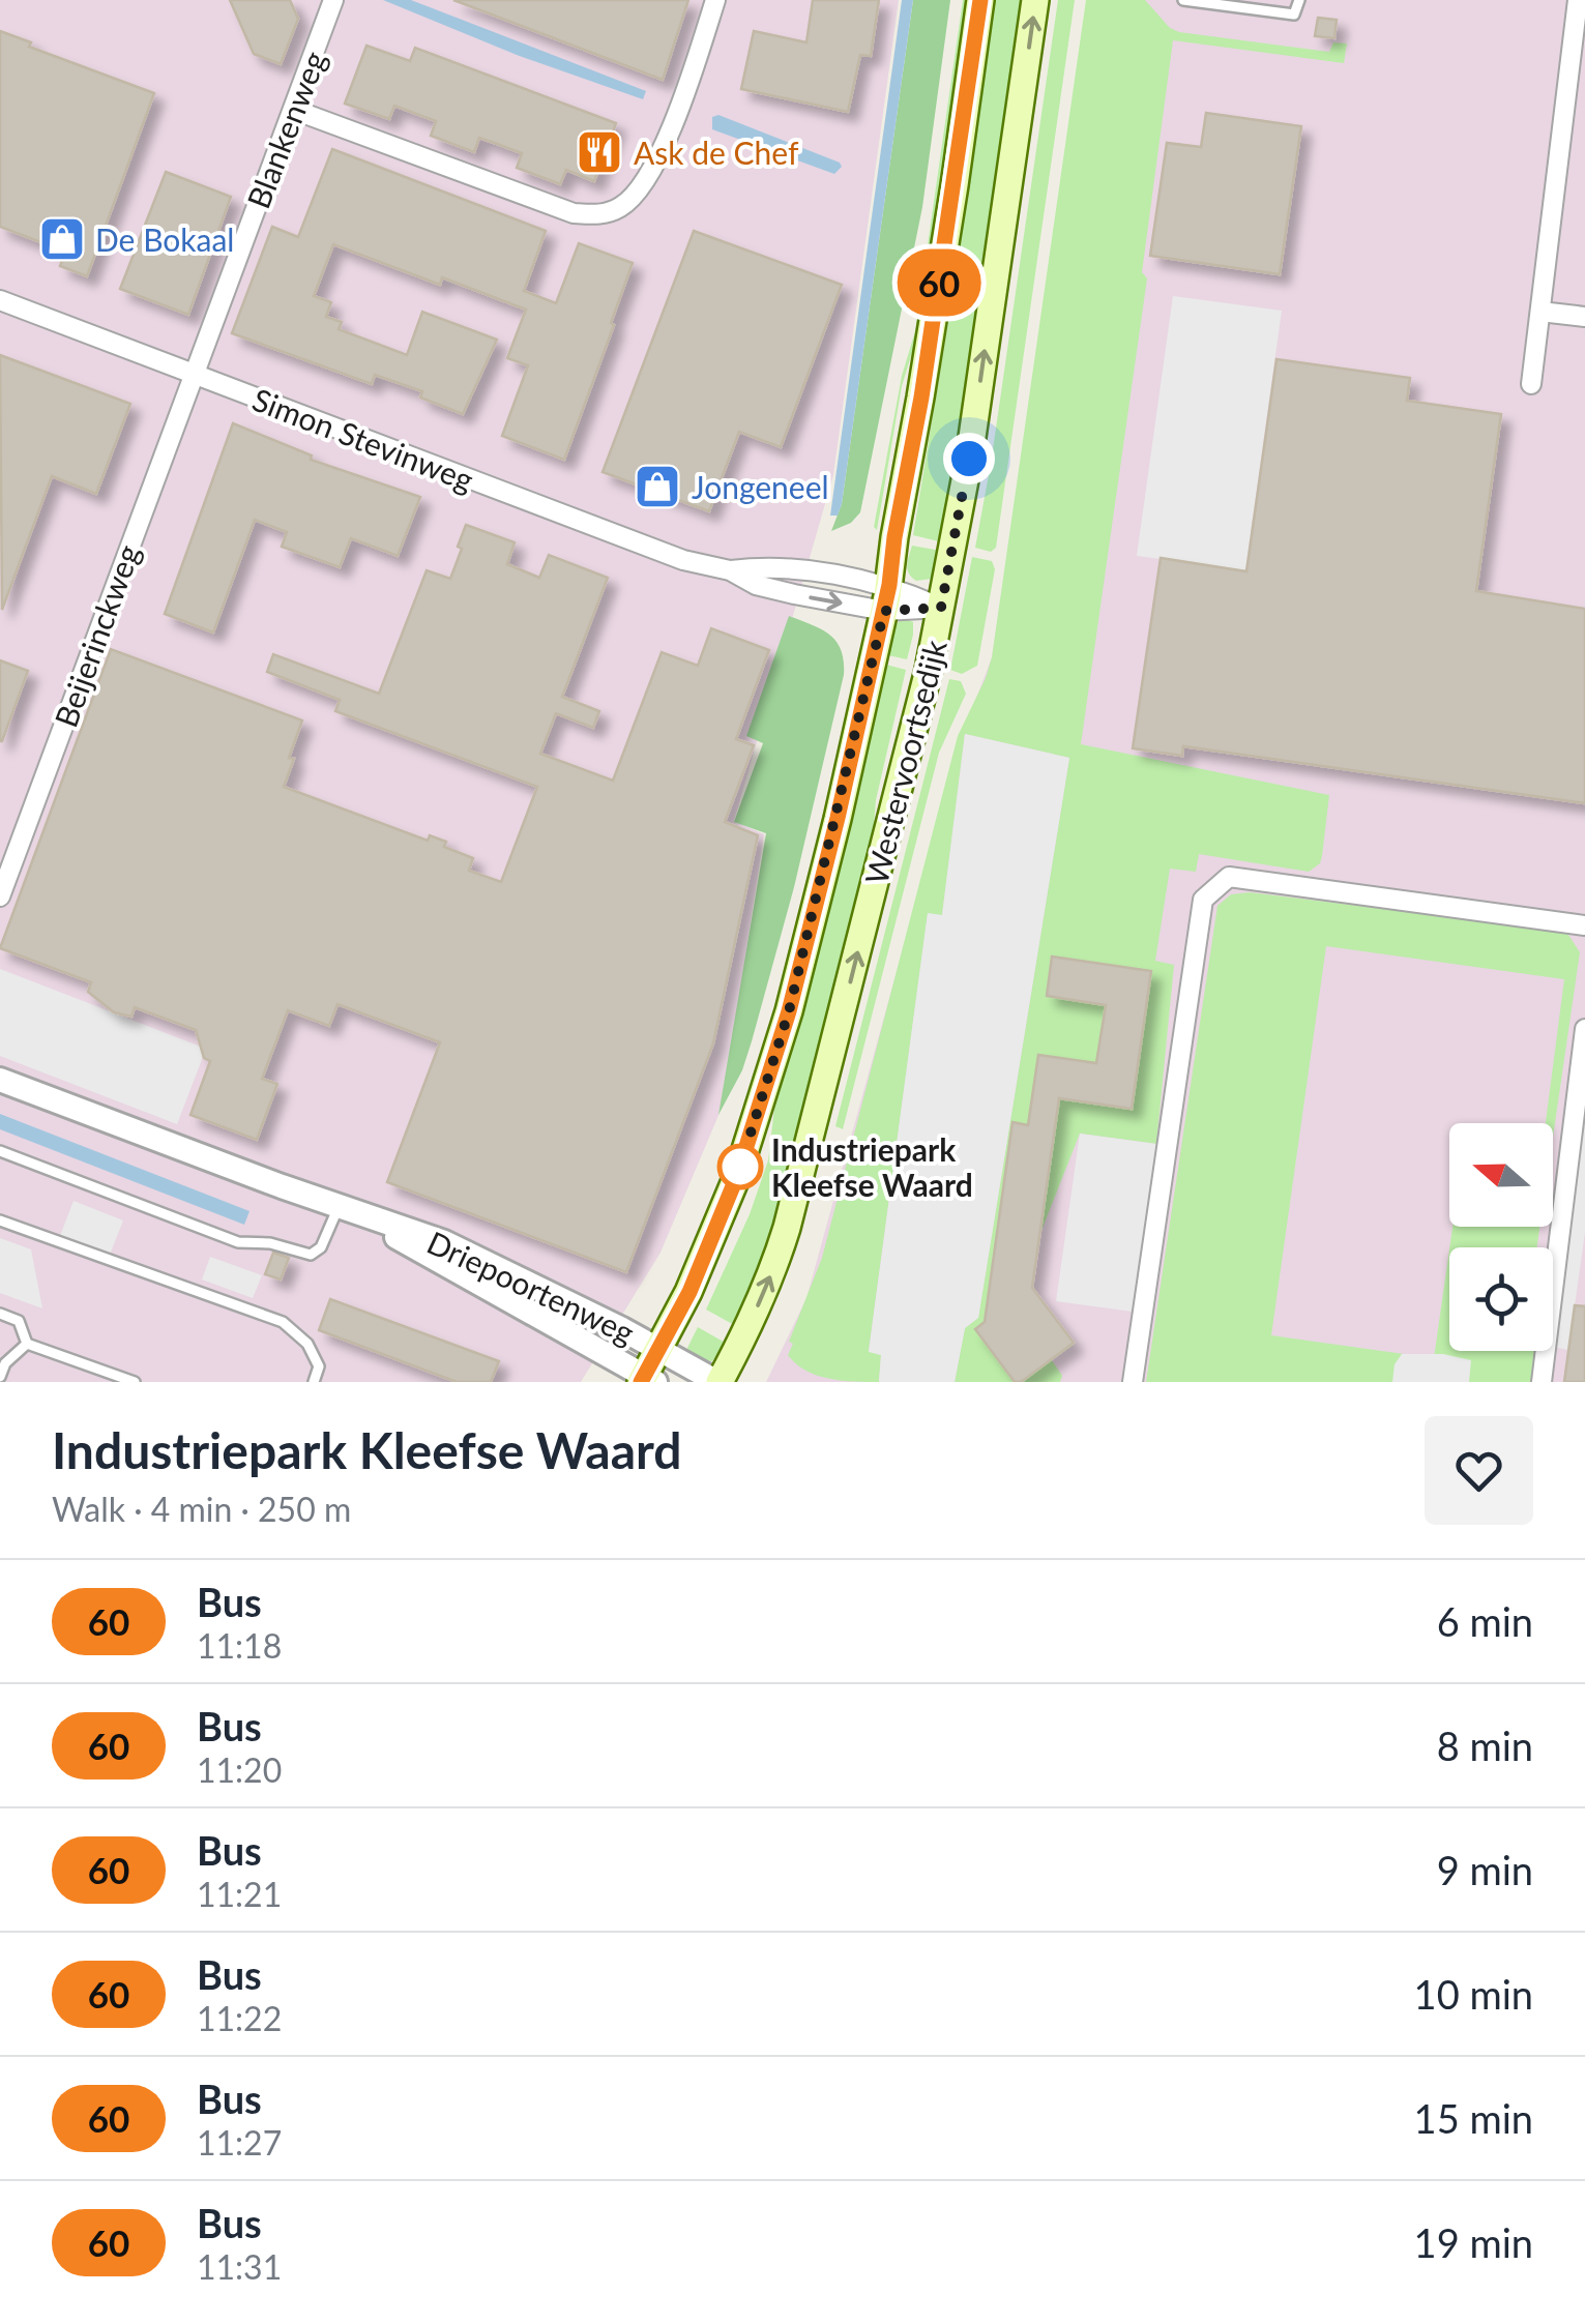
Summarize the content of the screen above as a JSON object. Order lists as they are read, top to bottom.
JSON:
{
  "streets": {
    "main road": ["Westervoortsedijk"],
    "street": [
      "Blankenweg",
      "Simon Stevinweg",
      "Beijerinckweg",
      "Driepoortenweg"
    ]
  },
  "crossings": [
    ["Blankenweg", "Simon Stevinweg"],
    ["Blankenweg", "Beijerinckweg"],
    ["Simon Stevinweg", "Beijerinckweg"],
    ["Simon Stevinweg", "Westervoortsedijk"],
    ["Westervoortsedijk", "Driepoortenweg"]
  ],
  "places": {
    "restaurant": ["Ask de Chef"],
    "shop": ["De Bokaal", "Jongeneel"],
    "other": ["Industriepark Kleefse Waard"]
  },
  "lines": ["bus line 60"],
  "north": "left",
  "page": {
    "on_map": "60",
    "heading": ["Industriepark Kleefse Waard", "Walk · 4 min · 250 m"],
    "list": [
      {
        "mark": "60",
        "name": "Bus",
        "note": "11:18",
        "value": "6 min"
      },
      {
        "mark": "60",
        "name": "Bus",
        "note": "11:20",
        "value": "8 min"
      },
      {
        "mark": "60",
        "name": "Bus",
        "note": "11:21",
        "value": "9 min"
      },
      {
        "mark": "60",
        "name": "Bus",
        "note": "11:22",
        "value": "10 min"
      },
      {
        "mark": "60",
        "name": "Bus",
        "note": "11:27",
        "value": "15 min"
      },
      {
        "mark": "60",
        "name": "Bus",
        "note": "11:31",
        "value": "19 min"
      }
    ]
  }
}
